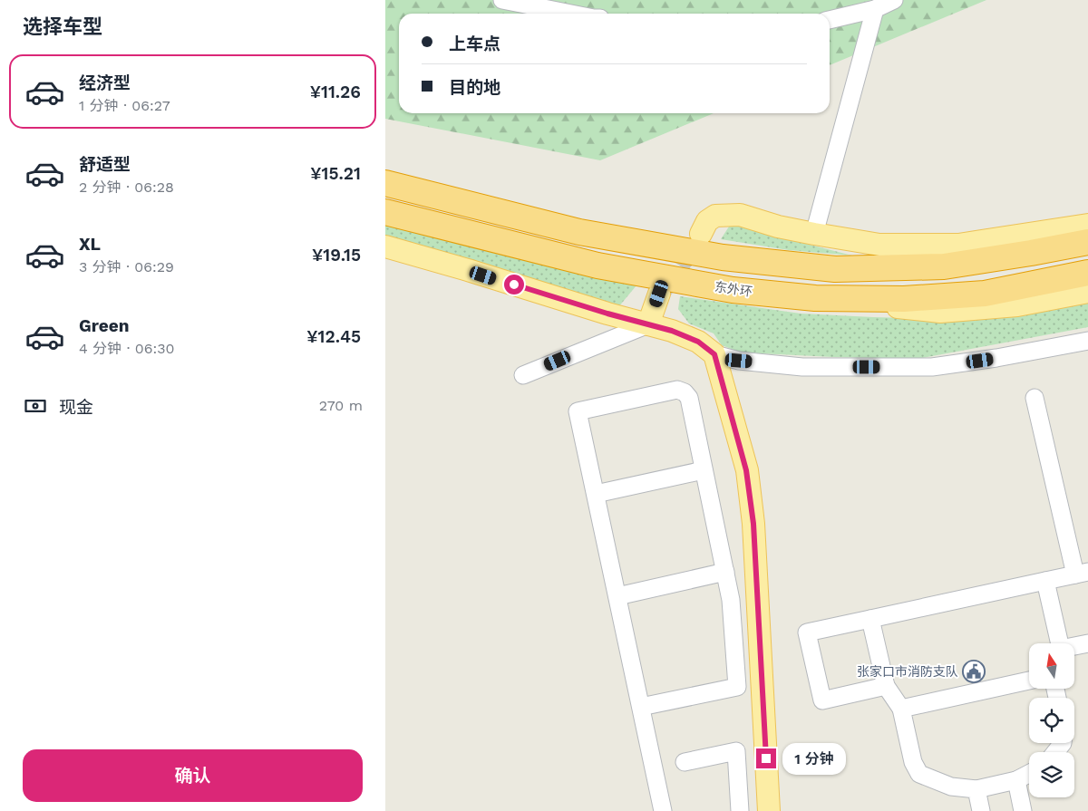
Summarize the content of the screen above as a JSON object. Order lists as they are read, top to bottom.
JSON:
{
  "streets": {
    "highway": ["东外环"]
  },
  "places": {
    "public building": ["张家口市消防支队"]
  },
  "north": "top",
  "page": {
    "heading": "选择车型",
    "banner": ["上车点", "目的地"],
    "list": [
      {
        "name": "经济型",
        "note": "1 分钟 · 06:27",
        "value": "¥11.26"
      },
      {
        "name": "舒适型",
        "note": "2 分钟 · 06:28",
        "value": "¥15.21"
      },
      {
        "name": "XL",
        "note": "3 分钟 · 06:29",
        "value": "¥19.15"
      },
      {
        "name": "Green",
        "note": "4 分钟 · 06:30",
        "value": "¥12.45"
      }
    ],
    "pay": ["现金", "270 m"],
    "buttons": "确认",
    "bubble": "1 分钟"
  }
}
